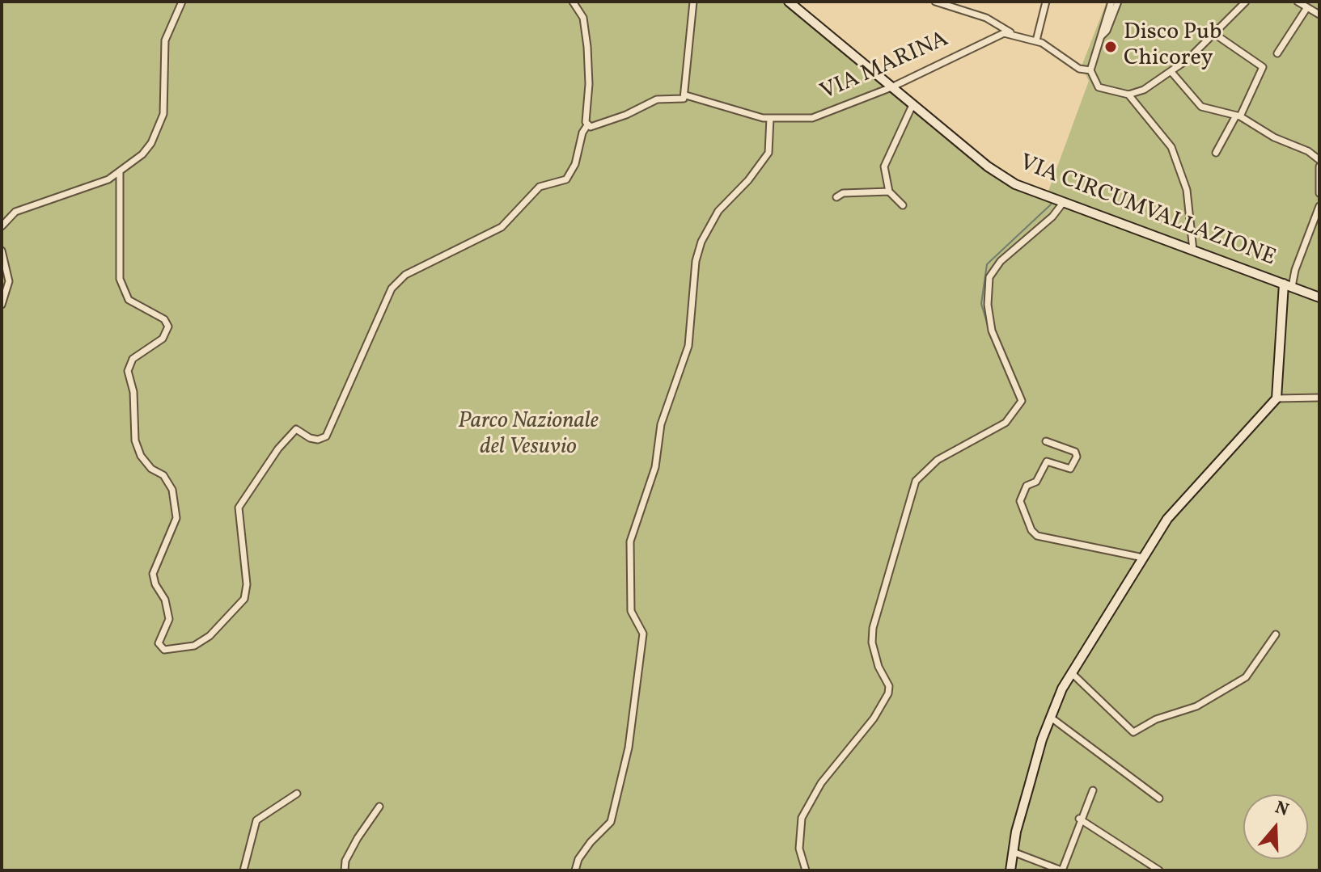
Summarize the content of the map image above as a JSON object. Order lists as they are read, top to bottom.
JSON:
{
  "streets": {
    "street": ["VIA MARINA", "VIA CIRCUMVALLAZIONE"]
  },
  "crossings": [
    ["VIA MARINA", "VIA CIRCUMVALLAZIONE"]
  ],
  "parks": ["Parco Nazionale del Vesuvio"],
  "places": ["Disco Pub Chicorey"],
  "north": "top"
}
